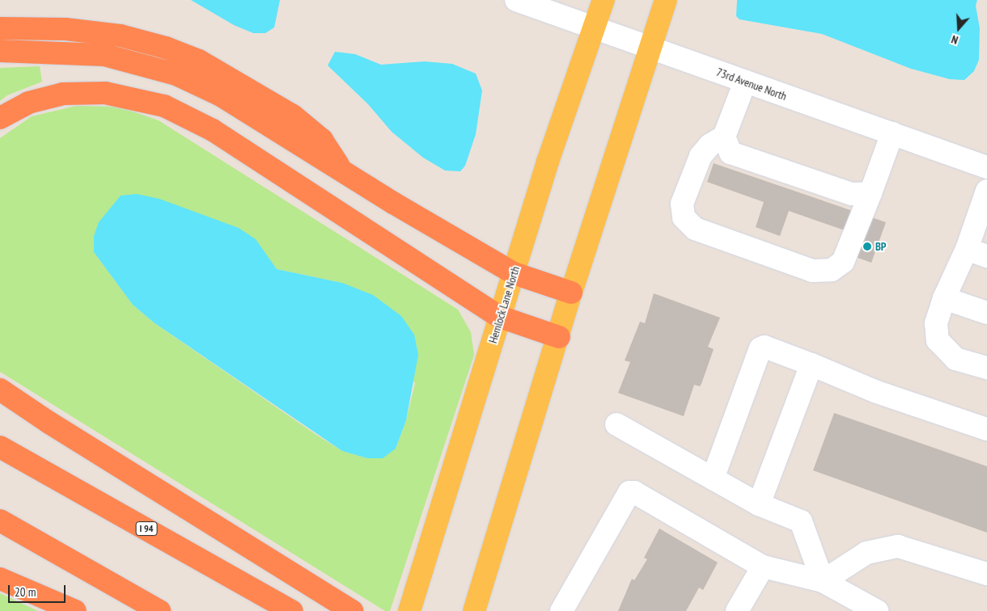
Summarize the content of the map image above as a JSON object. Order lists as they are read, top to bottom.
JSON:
{
  "streets": {
    "highway": ["I 94"],
    "main road": ["Hemlock Lane North"],
    "street": ["73rd Avenue North"]
  },
  "crossings": [
    ["73rd Avenue North", "Hemlock Lane North"]
  ],
  "places": ["BP"],
  "scale_bar": "20 m",
  "north": "bottom"
}
